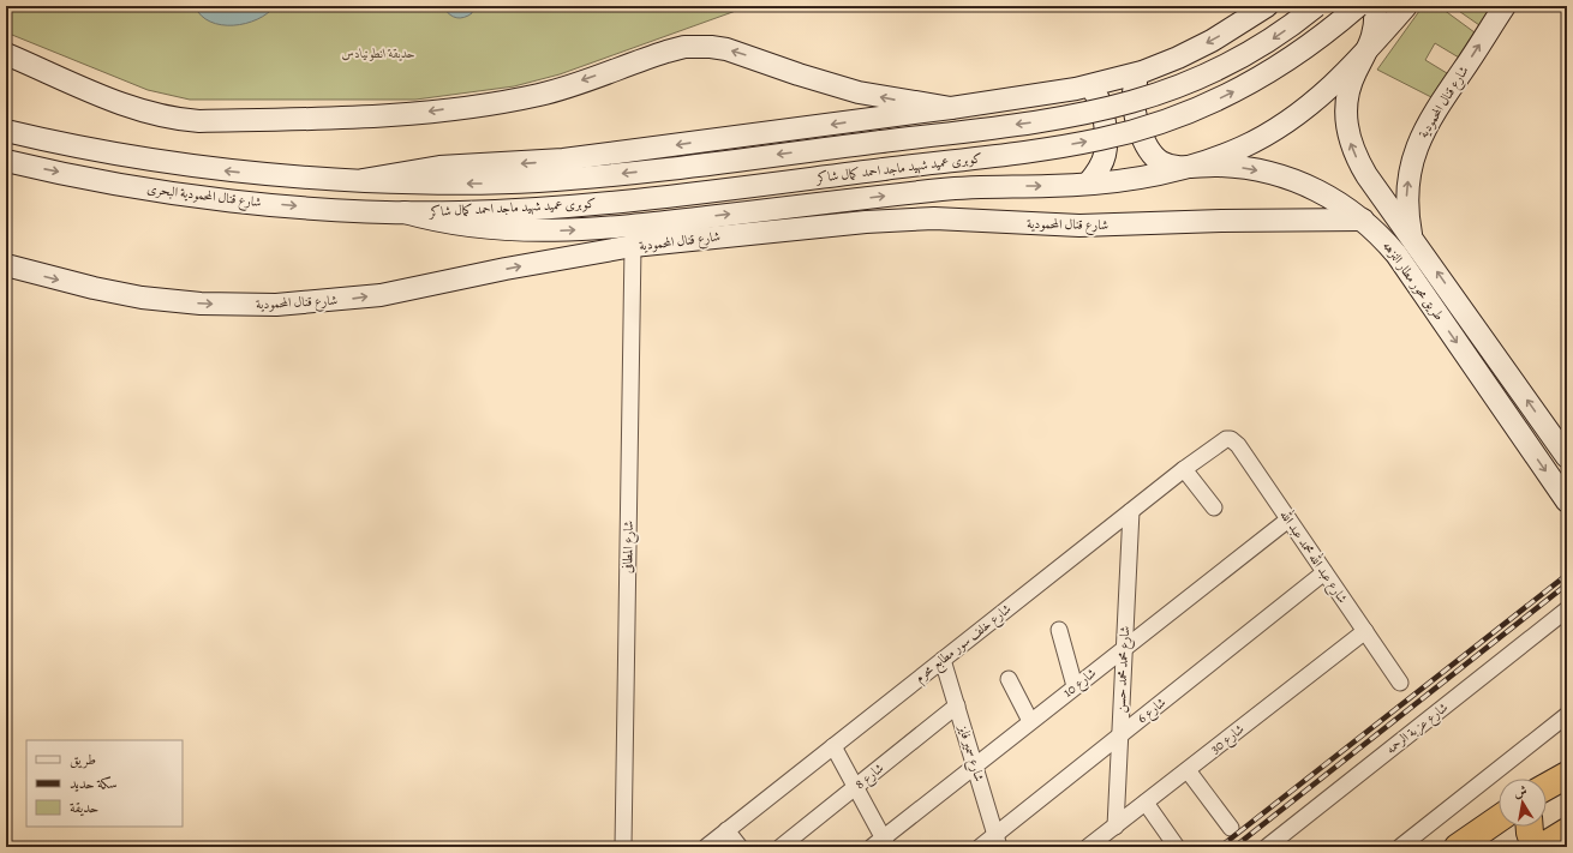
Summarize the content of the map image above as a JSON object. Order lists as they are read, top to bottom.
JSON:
{
  "streets": {
    "main road": [
      "شارع قنال المحمودية",
      "كوبرى عميد شهيد ماجد احمد كمال شاكر",
      "شارع قنال المحمودية البحرى",
      "طريق محور مطار النزهه"
    ],
    "street": [
      "شارع المطافى",
      "شارع عبد الله محمد عبد الله",
      "شارع خلف سور مطابع محرم",
      "شارع محمد محمد حسن",
      "شارع 10",
      "شارع 6",
      "شارع عزبة الرحمه",
      "شارع 30",
      "شارع سمير فايز",
      "شارع 8"
    ]
  },
  "crossings": [
    ["شارع قنال المحمودية", "طريق محور مطار النزهه"],
    ["شارع قنال المحمودية", "شارع المطافى"],
    ["كوبرى عميد شهيد ماجد احمد كمال شاكر", "شارع قنال المحمودية البحرى"],
    ["شارع عبد الله محمد عبد الله", "شارع خلف سور مطابع محرم"],
    ["شارع عبد الله محمد عبد الله", "شارع 10"],
    ["شارع عبد الله محمد عبد الله", "شارع 6"],
    ["شارع عبد الله محمد عبد الله", "شارع 30"],
    ["شارع خلف سور مطابع محرم", "شارع محمد محمد حسن"],
    ["شارع خلف سور مطابع محرم", "شارع سمير فايز"],
    ["شارع محمد محمد حسن", "شارع 10"],
    ["شارع محمد محمد حسن", "شارع 6"],
    ["شارع محمد محمد حسن", "شارع 30"],
    ["شارع 10", "شارع سمير فايز"],
    ["شارع 6", "شارع سمير فايز"],
    ["شارع سمير فايز", "شارع 8"]
  ],
  "parks": ["حديقة انطونيادس"],
  "legend": ["طريق", "سكة حديد", "حديقة"],
  "north": "top"
}
